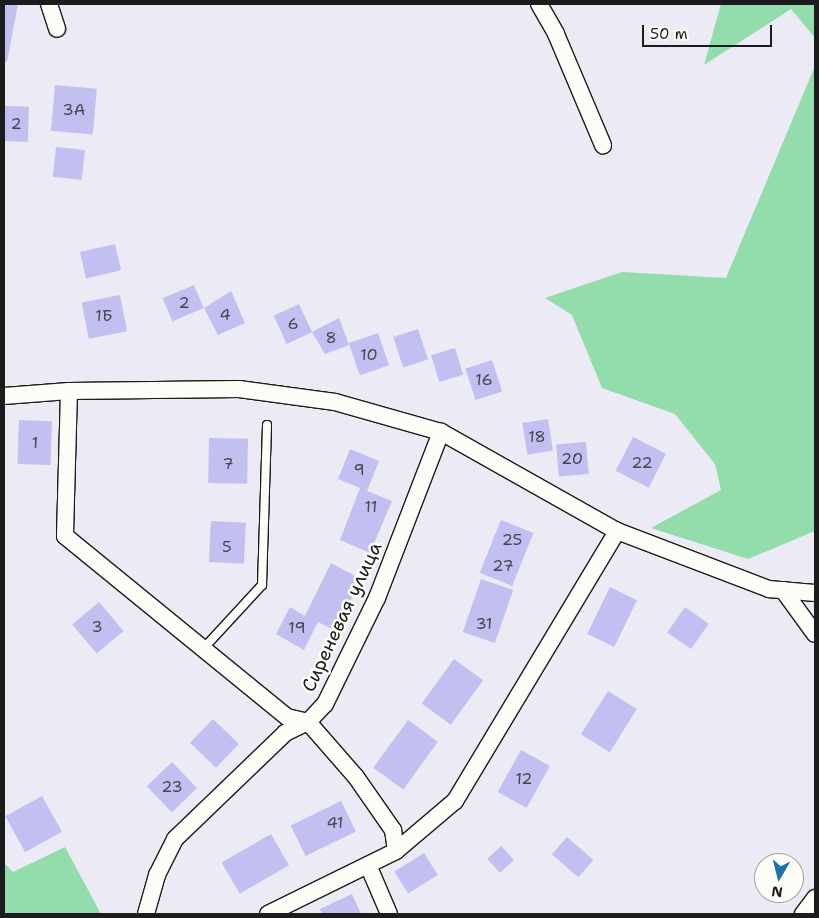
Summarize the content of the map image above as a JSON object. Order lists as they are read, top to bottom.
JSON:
{
  "streets": {
    "street": ["Сиреневая улица"]
  },
  "house_numbers": [
    "3А",
    "2",
    "2",
    "4",
    "1Б",
    "6",
    "8",
    "10",
    "16",
    "18",
    "1",
    "20",
    "22",
    "7",
    "9",
    "11",
    "25",
    "5",
    "27",
    "31",
    "3",
    "19",
    "12",
    "23",
    "41"
  ],
  "scale_bar": "50 m",
  "north": "bottom"
}
